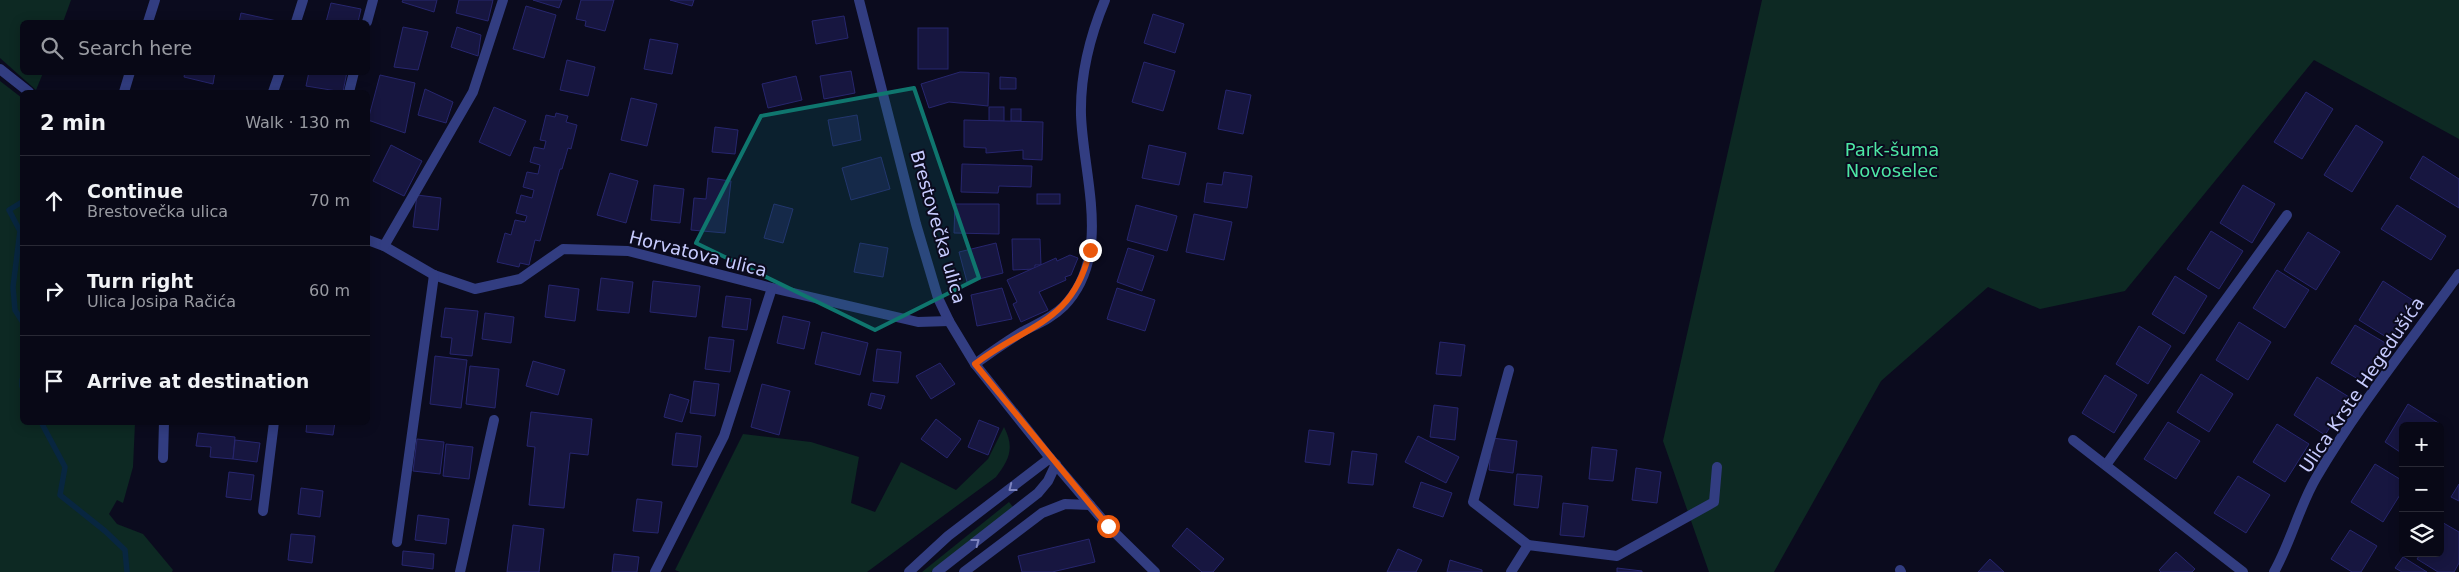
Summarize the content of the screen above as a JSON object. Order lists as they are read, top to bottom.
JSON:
{
  "streets": {
    "street": ["Brestovečka ulica", "Horvatova ulica", "Ulica Krste Hegedušića"]
  },
  "crossings": [
    ["Brestovečka ulica", "Horvatova ulica"]
  ],
  "parks": ["Park-šuma Novoselec"],
  "page": {
    "search": "Search here",
    "heading": ["2 min", "Walk · 130 m"],
    "list": [
      ["Continue", "Brestovečka ulica", "70 m"],
      ["Turn right", "Ulica Josipa Račića", "60 m"],
      "Arrive at destination"
    ],
    "map_buttons": ["+", "−"]
  }
}
